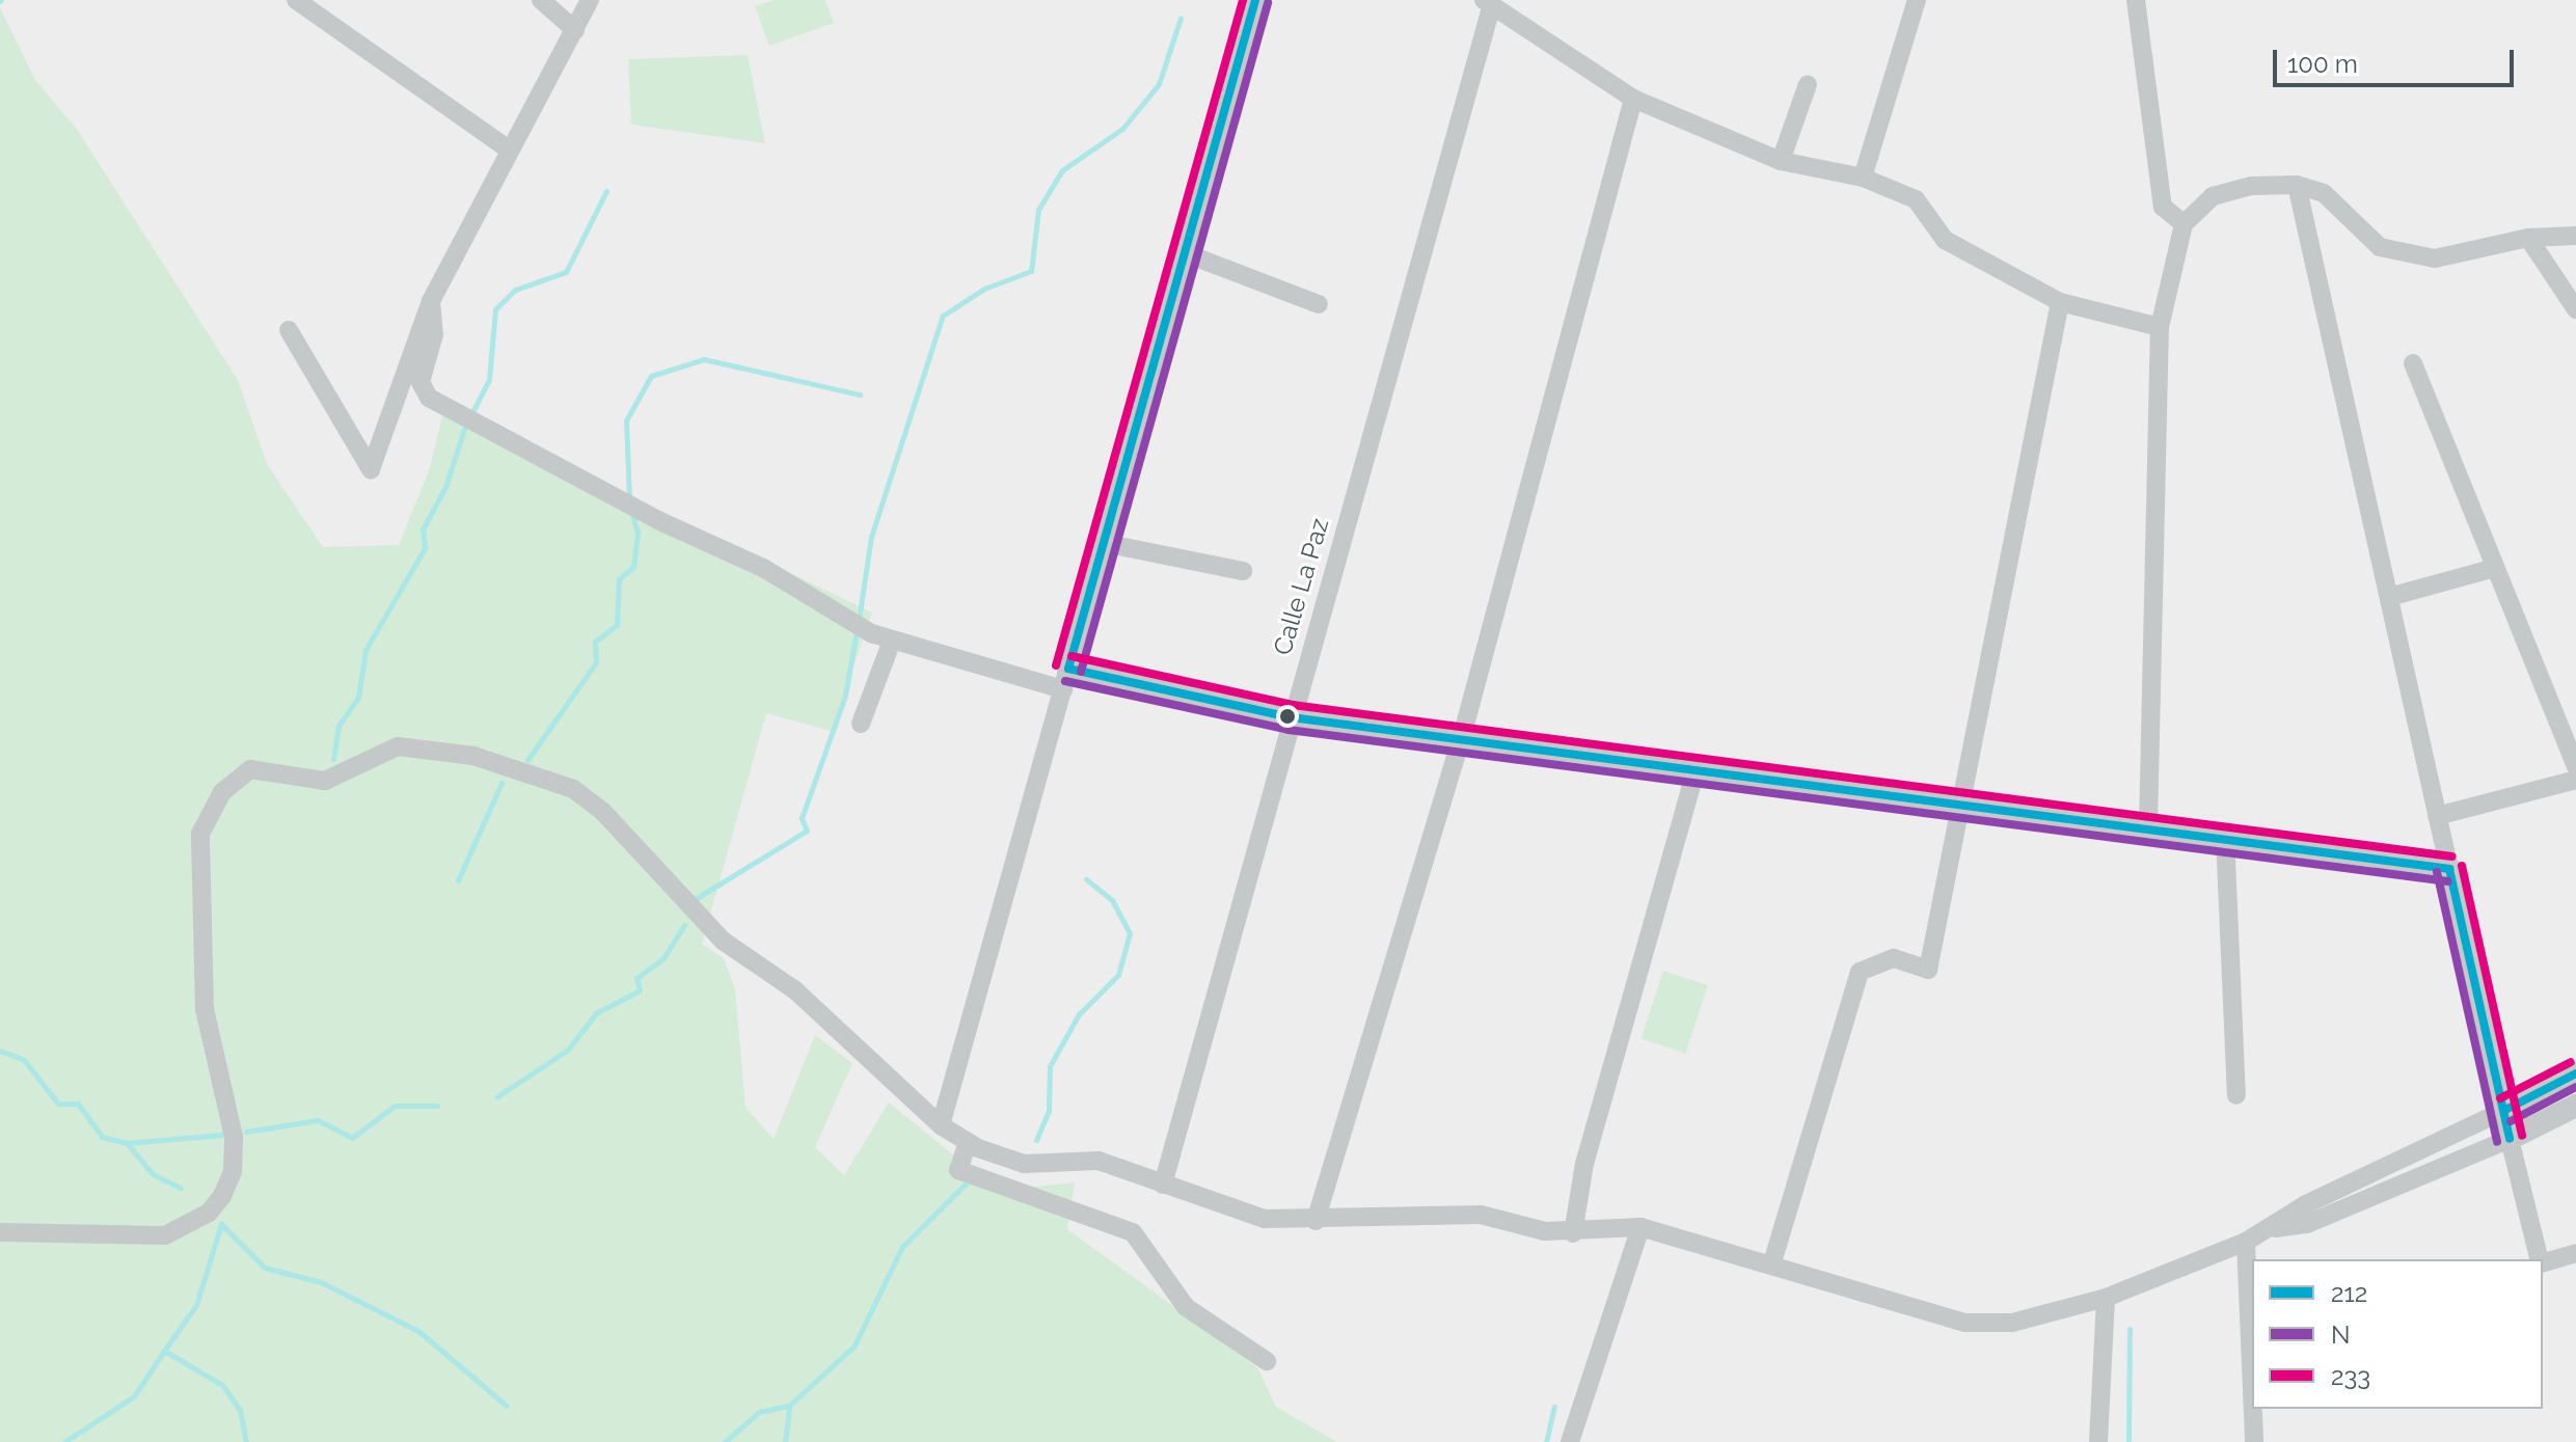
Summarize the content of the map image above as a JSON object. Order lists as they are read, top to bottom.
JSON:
{
  "streets": {
    "street": ["Calle La Paz"]
  },
  "lines": ["transit line 212", "transit line 233", "transit line N"],
  "legend": ["212", "N", "233"],
  "scale_bar": "100 m"
}
